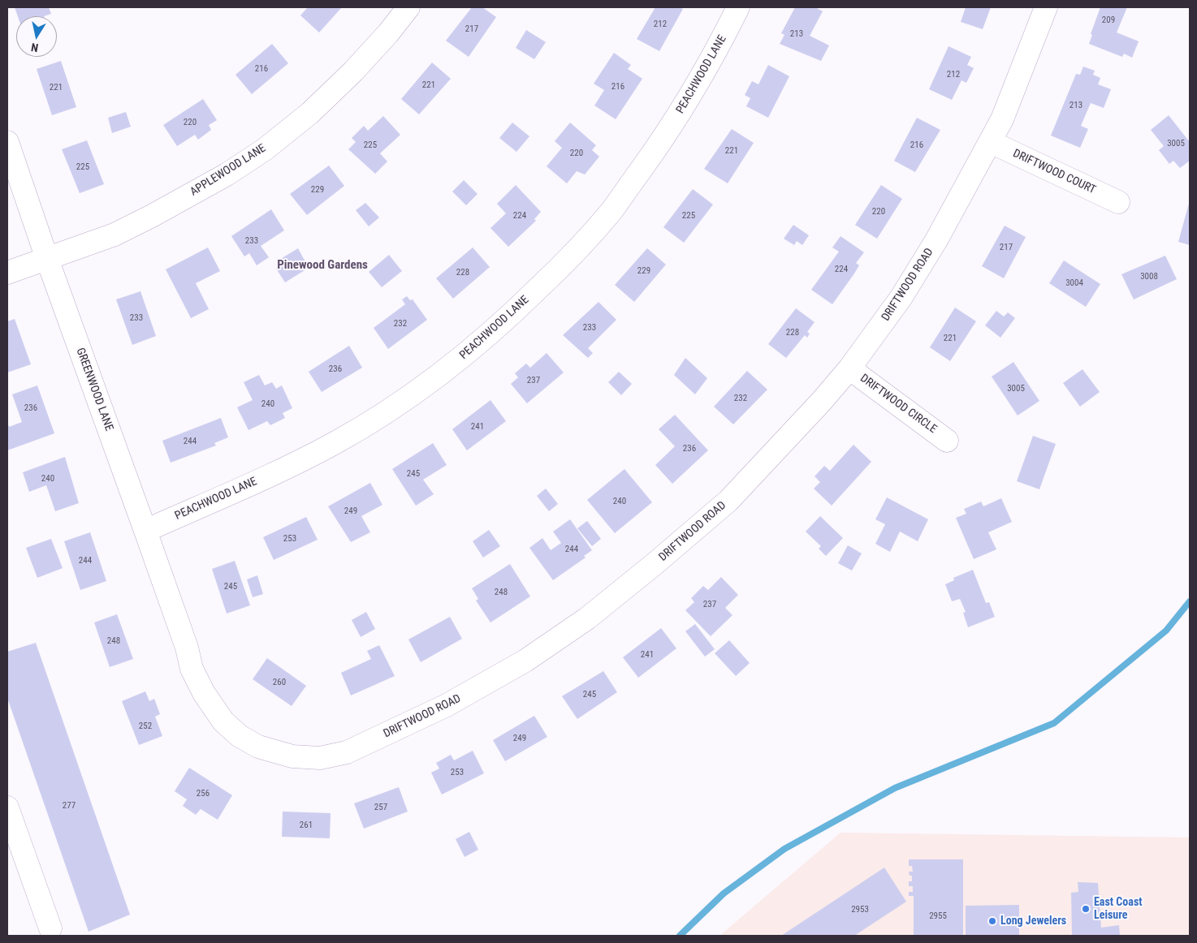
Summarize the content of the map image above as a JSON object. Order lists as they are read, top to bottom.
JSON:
{
  "streets": {
    "street": [
      "PEACHWOOD LANE",
      "APPLEWOOD LANE",
      "DRIFTWOOD COURT",
      "DRIFTWOOD ROAD",
      "GREENWOOD LANE",
      "DRIFTWOOD CIRCLE"
    ]
  },
  "crossings": [
    ["PEACHWOOD LANE", "GREENWOOD LANE"],
    ["APPLEWOOD LANE", "GREENWOOD LANE"],
    ["DRIFTWOOD COURT", "DRIFTWOOD ROAD"],
    ["DRIFTWOOD ROAD", "GREENWOOD LANE"],
    ["DRIFTWOOD ROAD", "DRIFTWOOD CIRCLE"]
  ],
  "districts": ["Pinewood Gardens"],
  "places": ["East Coast Leisure", "Long Jewelers"],
  "house_numbers": [
    "209",
    "212",
    "217",
    "213",
    "216",
    "212",
    "221",
    "216",
    "221",
    "213",
    "220",
    "3005",
    "225",
    "216",
    "221",
    "220",
    "225",
    "229",
    "220",
    "224",
    "225",
    "233",
    "217",
    "224",
    "229",
    "228",
    "3008",
    "3004",
    "233",
    "232",
    "233",
    "228",
    "221",
    "236",
    "237",
    "3005",
    "232",
    "240",
    "236",
    "241",
    "244",
    "236",
    "245",
    "240",
    "240",
    "249",
    "253",
    "244",
    "244",
    "245",
    "248",
    "237",
    "248",
    "241",
    "260",
    "245",
    "252",
    "249",
    "253",
    "256",
    "277",
    "257",
    "261",
    "2953",
    "2955"
  ],
  "north": "bottom"
}
